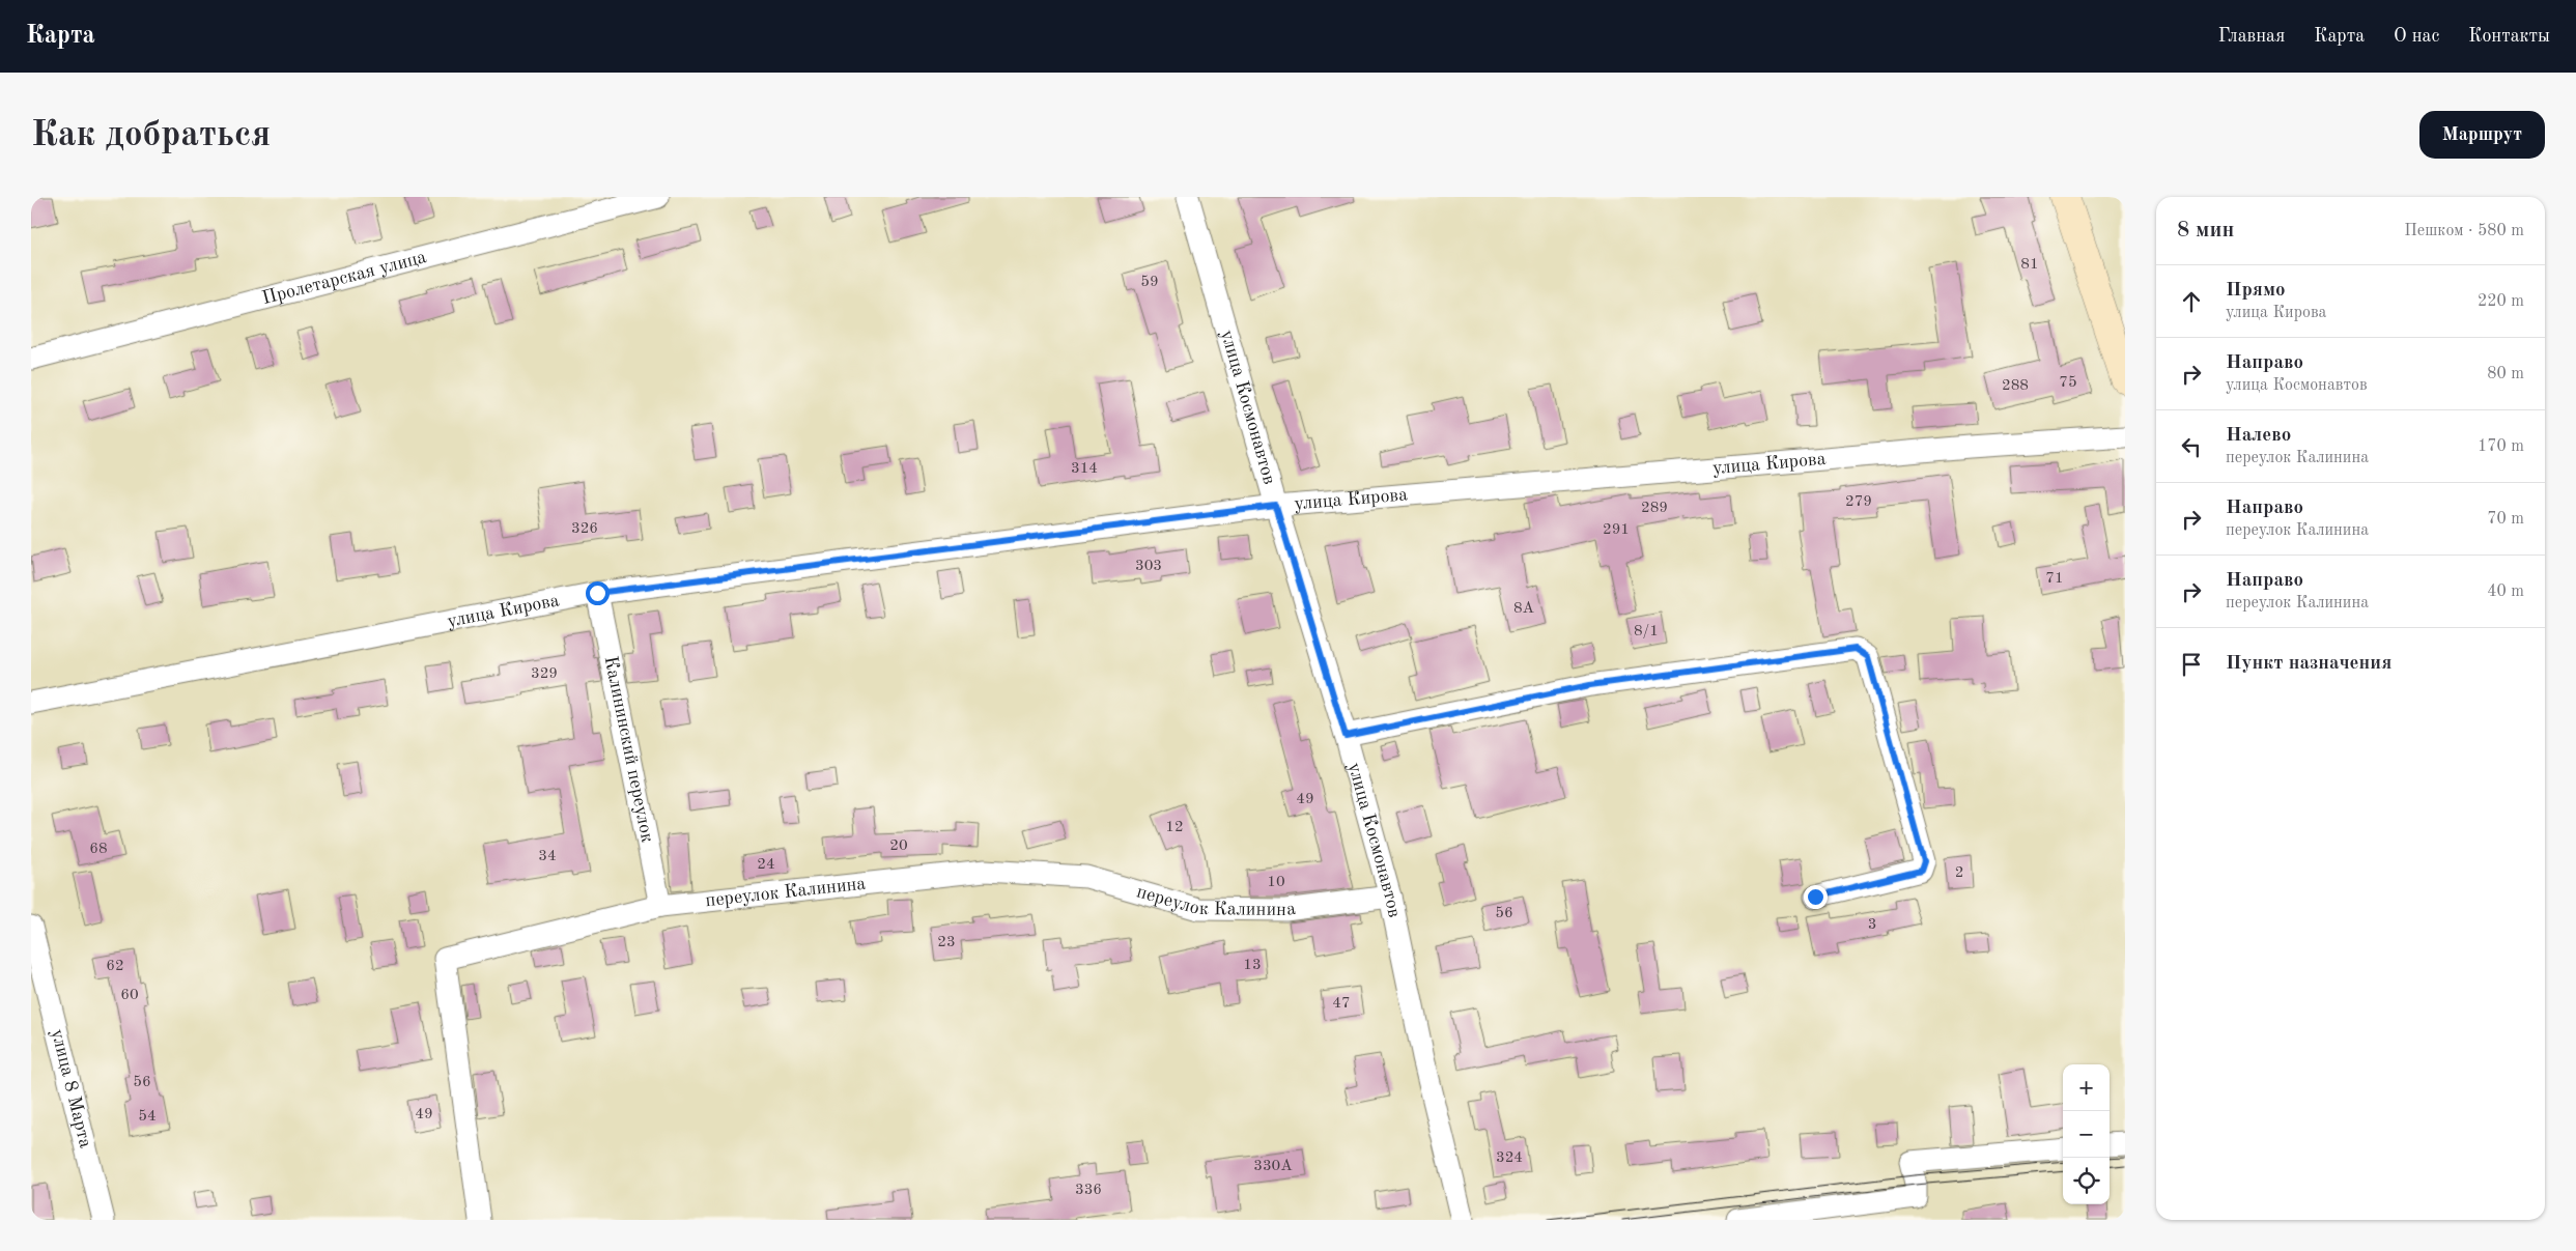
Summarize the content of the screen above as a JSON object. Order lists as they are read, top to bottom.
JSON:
{
  "streets": {
    "street": [
      "Пролетарская улица",
      "улица Космонавтов",
      "улица Кирова",
      "Калининский переулок",
      "переулок Калинина",
      "улица 8 Марта"
    ]
  },
  "crossings": [
    ["улица Космонавтов", "улица Кирова"],
    ["улица Космонавтов", "переулок Калинина"],
    ["улица Кирова", "Калининский переулок"],
    ["Калининский переулок", "переулок Калинина"]
  ],
  "house_numbers": [
    "81",
    "59",
    "75",
    "288",
    "314",
    "279",
    "289",
    "326",
    "291",
    "303",
    "71",
    "8А",
    "8/1",
    "329",
    "49",
    "12",
    "20",
    "68",
    "34",
    "24",
    "2",
    "10",
    "56",
    "3",
    "23",
    "13",
    "62",
    "60",
    "47",
    "56",
    "49",
    "54",
    "324",
    "330А",
    "336"
  ],
  "page": {
    "header": "Карта",
    "nav": [
      "Главная",
      "Карта",
      "О нас",
      "Контакты"
    ],
    "buttons": "Маршрут",
    "title": "Как добраться",
    "heading": ["8 мин", "Пешком · 580 m"],
    "list": [
      ["Прямо", "улица Кирова", "220 m"],
      ["Направо", "улица Космонавтов", "80 m"],
      ["Налево", "переулок Калинина", "170 m"],
      ["Направо", "переулок Калинина", "70 m"],
      ["Направо", "переулок Калинина", "40 m"],
      "Пункт назначения"
    ],
    "map_buttons": ["+", "−"]
  }
}
